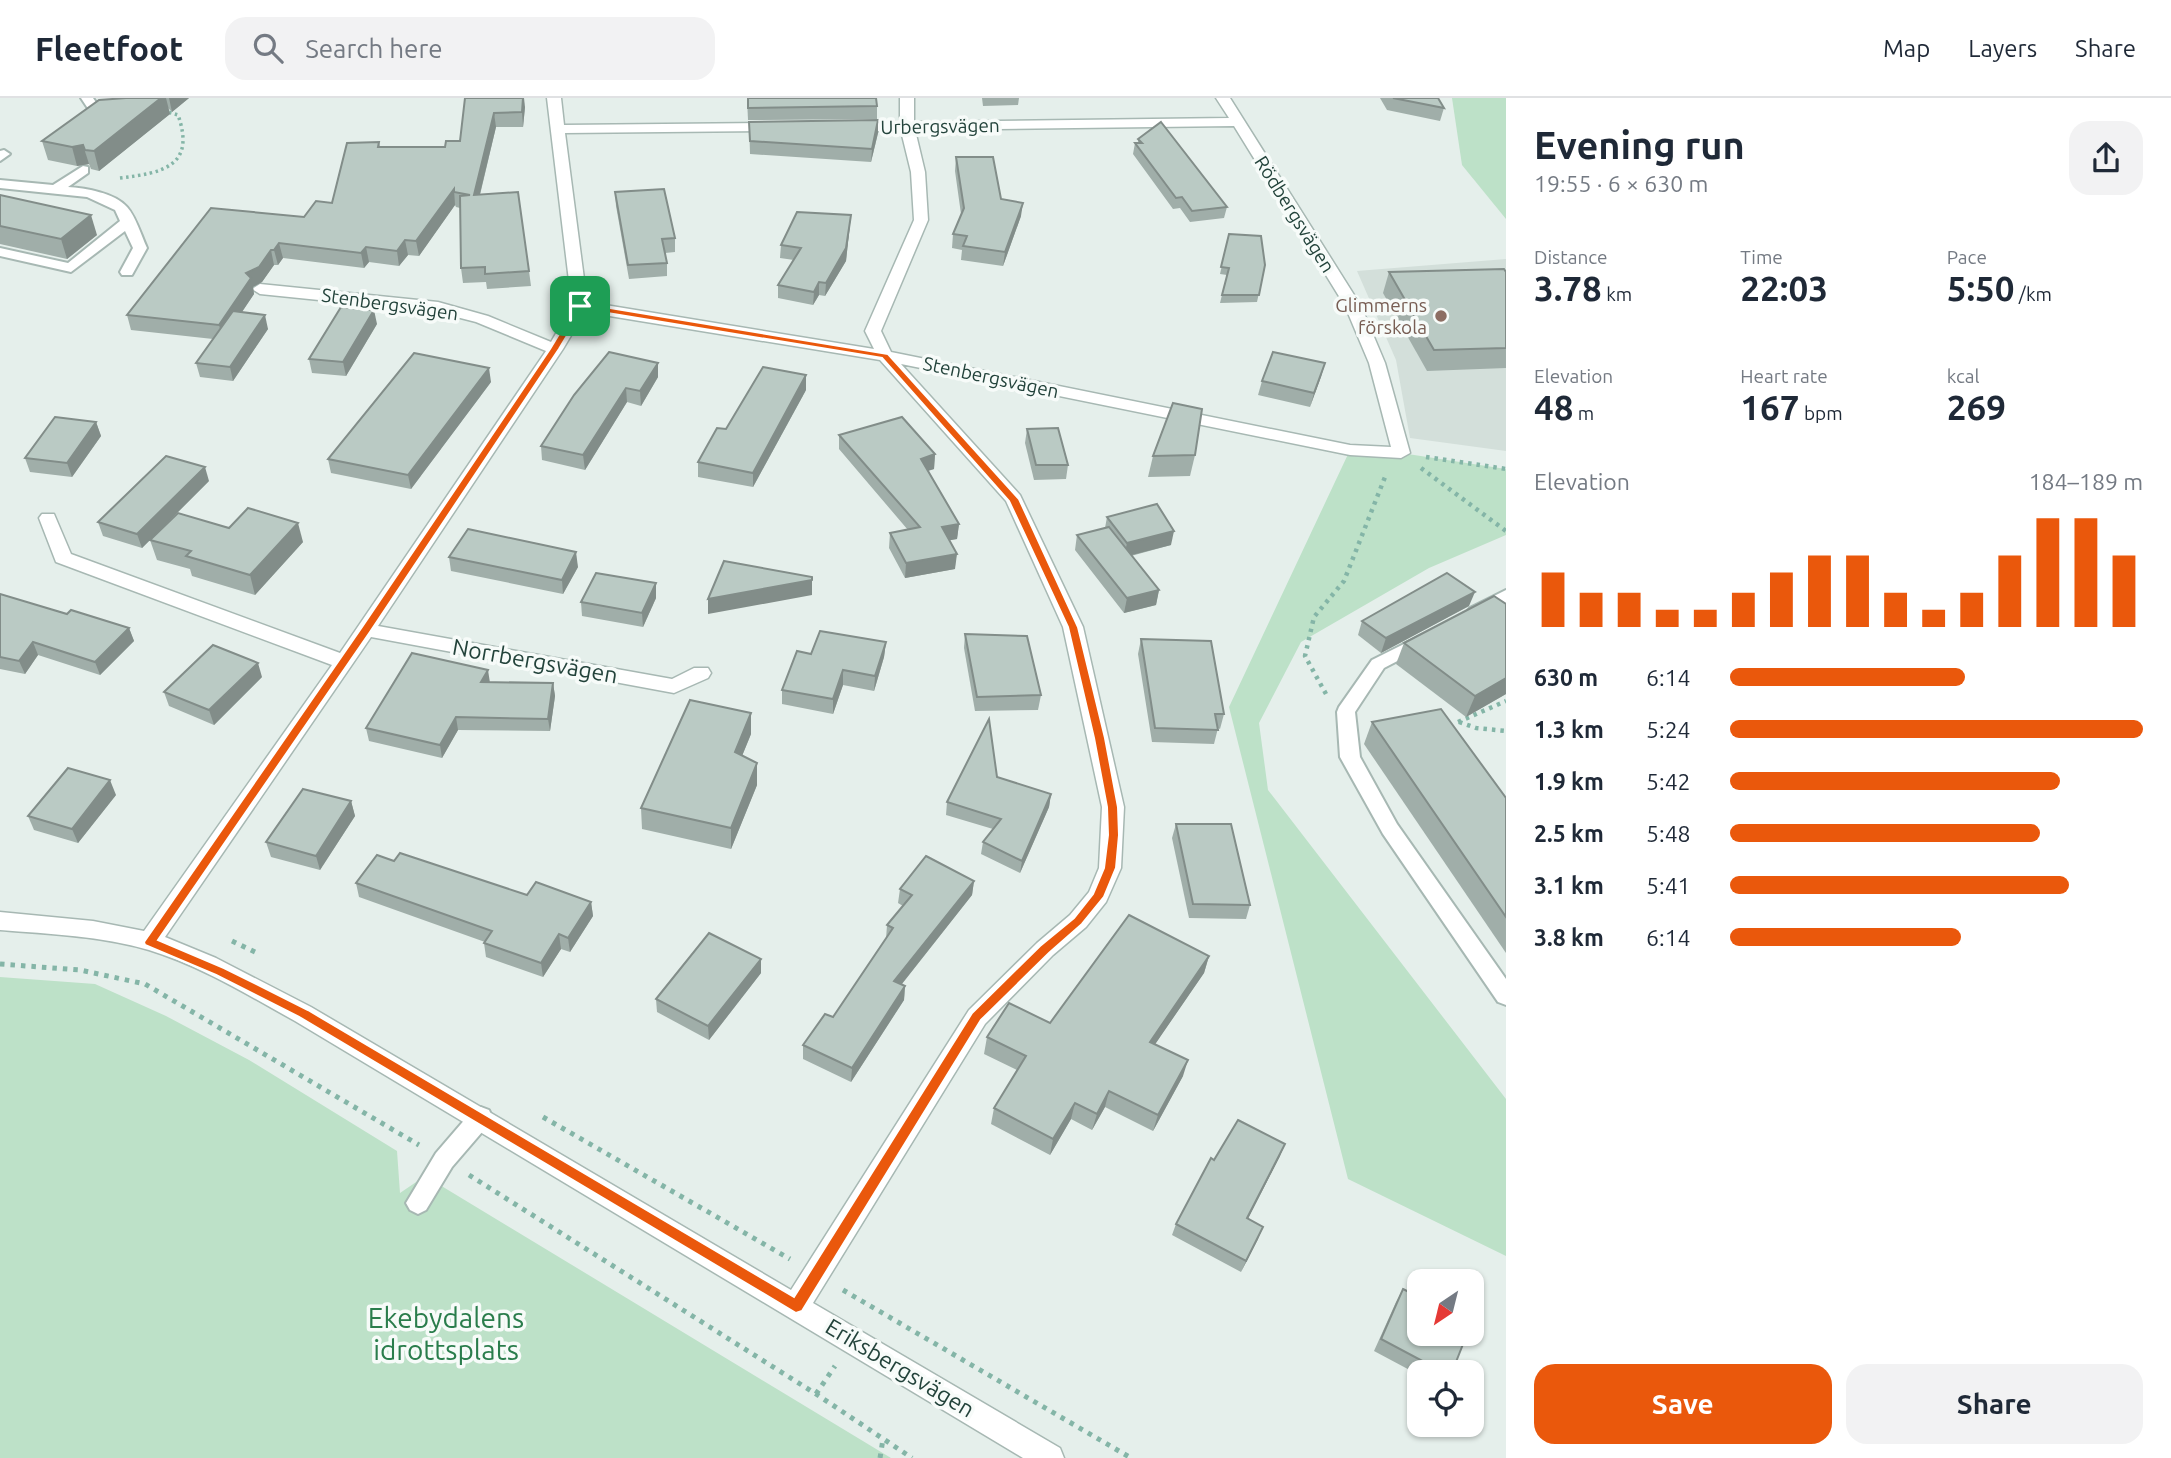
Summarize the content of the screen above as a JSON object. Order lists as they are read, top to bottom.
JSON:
{
  "streets": {
    "street": [
      "Urbergsvägen",
      "Rödbergsvägen",
      "Stenbergsvägen",
      "Norrbergsvägen",
      "Eriksbergsvägen"
    ]
  },
  "crossings": [
    ["Urbergsvägen", "Rödbergsvägen"],
    ["Rödbergsvägen", "Stenbergsvägen"]
  ],
  "parks": ["Ekebydalens idrottsplats"],
  "places": ["Glimmerns förskola"],
  "north": "bottom left",
  "page": {
    "header": "Fleetfoot",
    "search": "Search here",
    "nav": ["Map", "Layers", "Share"],
    "heading": ["Evening run", "19:55 · 6 × 630 m"],
    "stats": [
      ["Distance", "3.78 km"],
      ["Time", "22:03"],
      ["Pace", "5:50 /km"],
      ["Elevation", "48 m"],
      ["Heart rate", "167 bpm"],
      ["kcal", "269"]
    ],
    "chart": ["Elevation", "184–189 m"],
    "list": [
      {
        "name": "630 m",
        "note": "6:14"
      },
      {
        "name": "1.3 km",
        "note": "5:24"
      },
      {
        "name": "1.9 km",
        "note": "5:42"
      },
      {
        "name": "2.5 km",
        "note": "5:48"
      },
      {
        "name": "3.1 km",
        "note": "5:41"
      },
      {
        "name": "3.8 km",
        "note": "6:14"
      }
    ],
    "buttons": ["Save", "Share"]
  }
}
